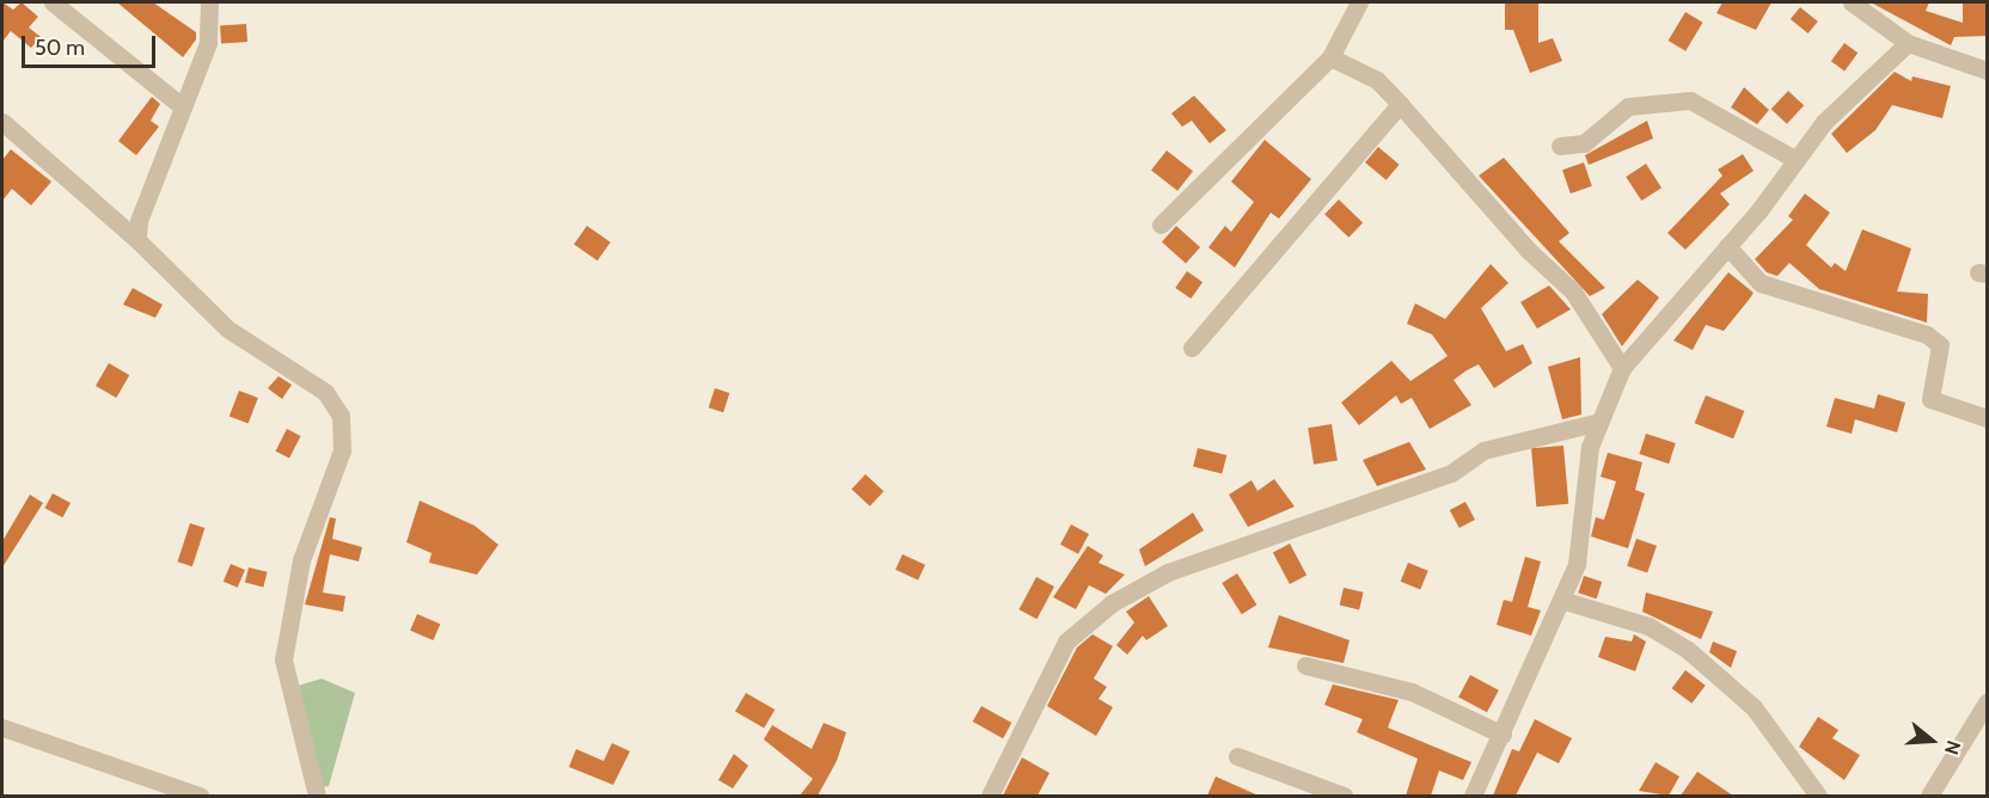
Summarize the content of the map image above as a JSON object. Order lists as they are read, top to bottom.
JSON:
{
  "scale_bar": "50 m",
  "north": "right"
}
